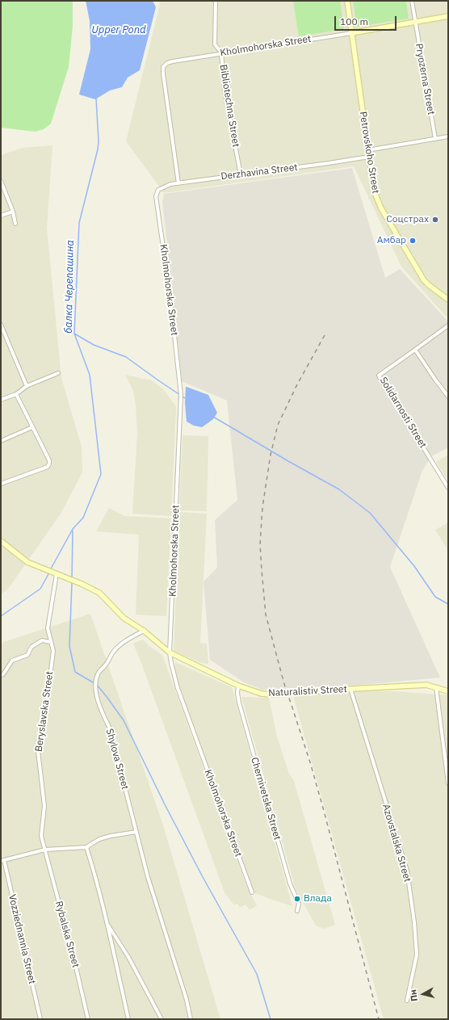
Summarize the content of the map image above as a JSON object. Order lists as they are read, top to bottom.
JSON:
{
  "streets": {
    "street": [
      "Kholmohorska Street",
      "Pryozerna Street",
      "Bibliotechna Street",
      "Petrovskoho Street",
      "Derzhavina Street",
      "Solidarnosti Street",
      "Naturalistiv Street",
      "Beryslavska Street",
      "Shylova Street",
      "Chernivetska Street",
      "Azovstalska Street",
      "Rybalska Street",
      "Vozziednannia Street"
    ]
  },
  "crossings": [
    ["Kholmohorska Street", "Pryozerna Street"],
    ["Kholmohorska Street", "Bibliotechna Street"],
    ["Kholmohorska Street", "Petrovskoho Street"],
    ["Kholmohorska Street", "Derzhavina Street"],
    ["Kholmohorska Street", "Naturalistiv Street"],
    ["Bibliotechna Street", "Derzhavina Street"],
    ["Petrovskoho Street", "Derzhavina Street"],
    ["Naturalistiv Street", "Beryslavska Street"],
    ["Naturalistiv Street", "Shylova Street"],
    ["Naturalistiv Street", "Chernivetska Street"],
    ["Naturalistiv Street", "Azovstalska Street"],
    ["Beryslavska Street", "Rybalska Street"]
  ],
  "water": ["Upper Pond", "балка Черепашина"],
  "places": ["Соцстрах", "Амбар", "Влада"],
  "scale_bar": "100 m",
  "north": "left"
}
